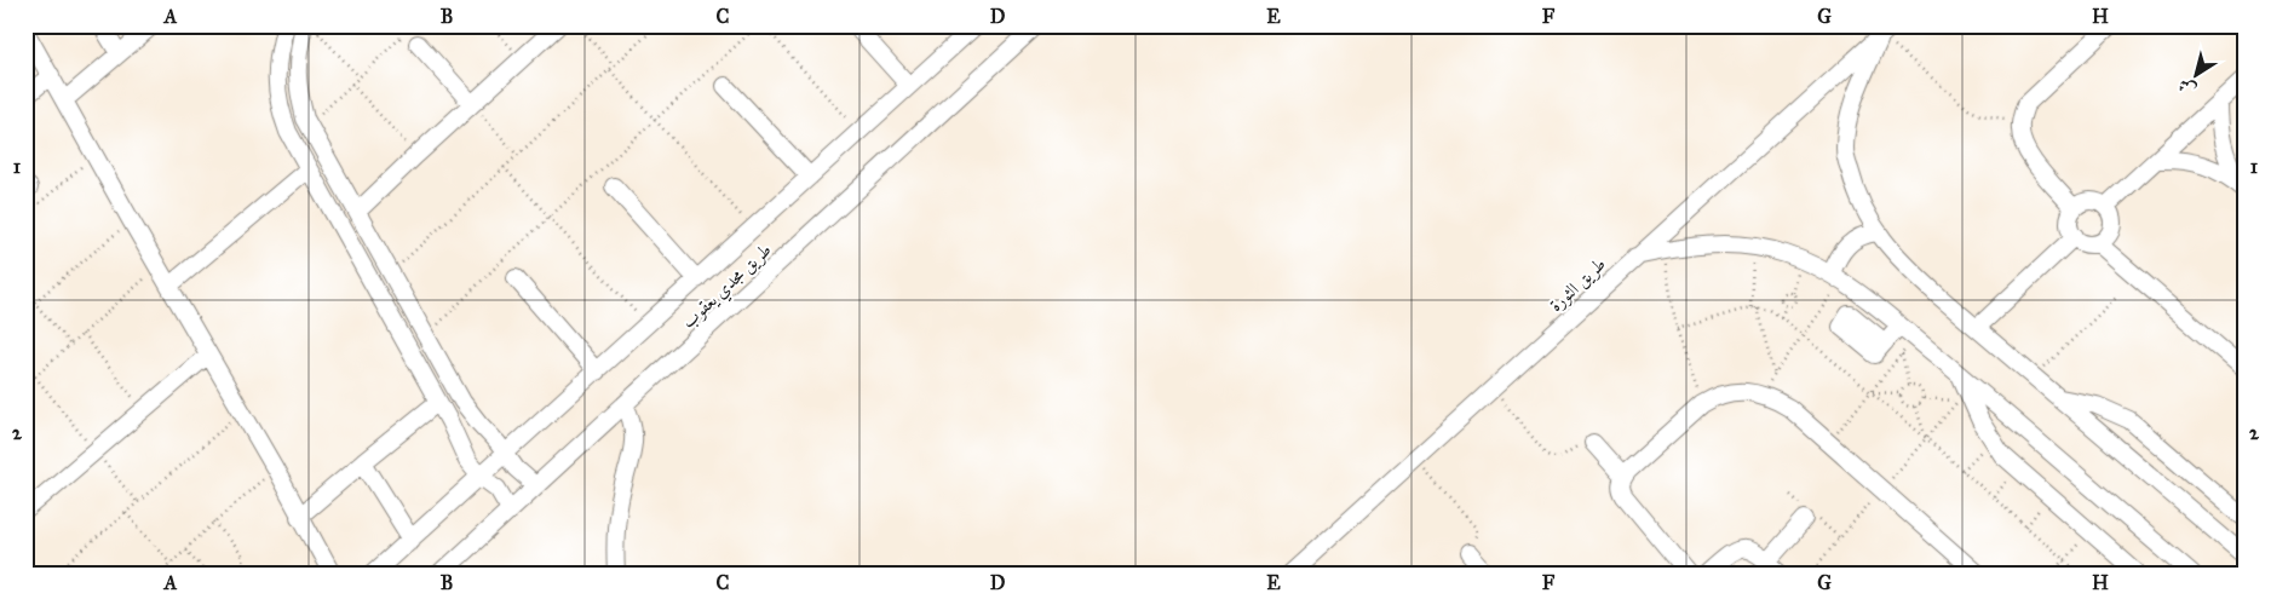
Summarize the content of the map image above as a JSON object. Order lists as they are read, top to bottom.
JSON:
{
  "streets": {
    "street": ["طريق الثورة", "طريق مجدي يعقوب"]
  },
  "north": "bottom left",
  "grid": {
    "columns": [
      "A",
      "B",
      "C",
      "D",
      "E",
      "F",
      "G",
      "H"
    ],
    "rows": ["1", "2"]
  }
}
